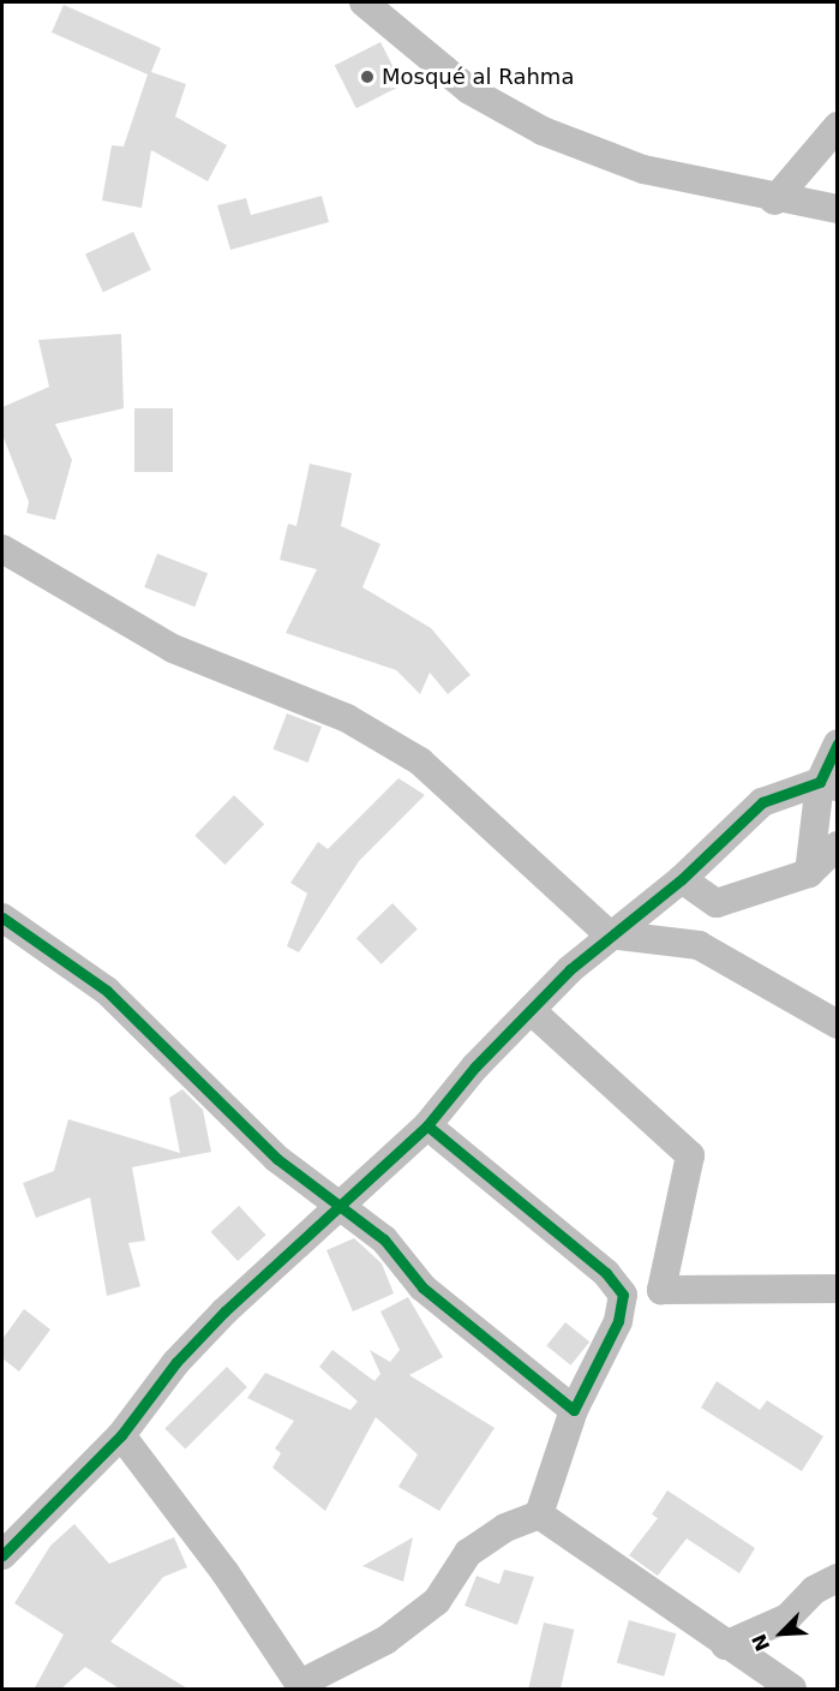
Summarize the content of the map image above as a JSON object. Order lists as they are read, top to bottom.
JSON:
{
  "places": ["Mosqué al Rahma"],
  "north": "bottom left"
}
